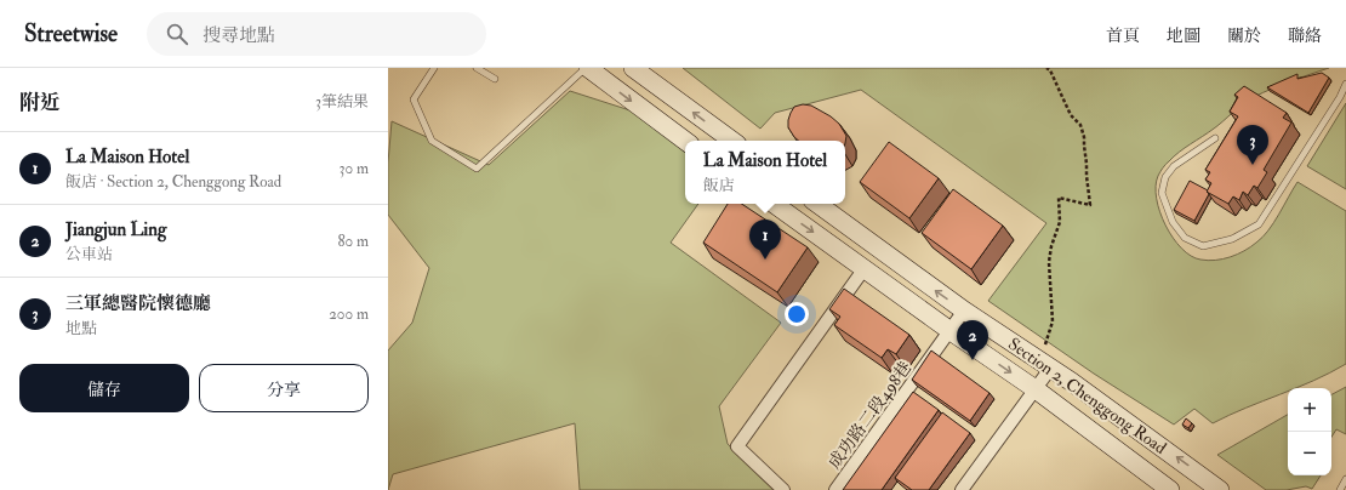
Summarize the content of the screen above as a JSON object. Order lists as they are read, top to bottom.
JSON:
{
  "streets": {
    "main road": ["Section 2, Chenggong Road"],
    "street": ["成功路二段498巷"]
  },
  "crossings": [
    ["Section 2, Chenggong Road", "成功路二段498巷"]
  ],
  "page": {
    "header": "Streetwise",
    "search": "搜尋地點",
    "nav": [
      "首頁",
      "地圖",
      "關於",
      "聯絡"
    ],
    "heading": ["附近", "3筆結果"],
    "pins": ["3", "1", "2"],
    "list": [
      {
        "mark": "1",
        "name": "La Maison Hotel",
        "note": "飯店 · Section 2, Chenggong Road",
        "value": "30 m"
      },
      {
        "mark": "2",
        "name": "Jiangjun Ling",
        "note": "公車站",
        "value": "80 m"
      },
      {
        "mark": "3",
        "name": "三軍總醫院懷德廳",
        "note": "地點",
        "value": "200 m"
      }
    ],
    "popup": ["La Maison Hotel", "飯店"],
    "buttons": ["儲存", "分享"],
    "map_buttons": ["+", "−"]
  }
}
